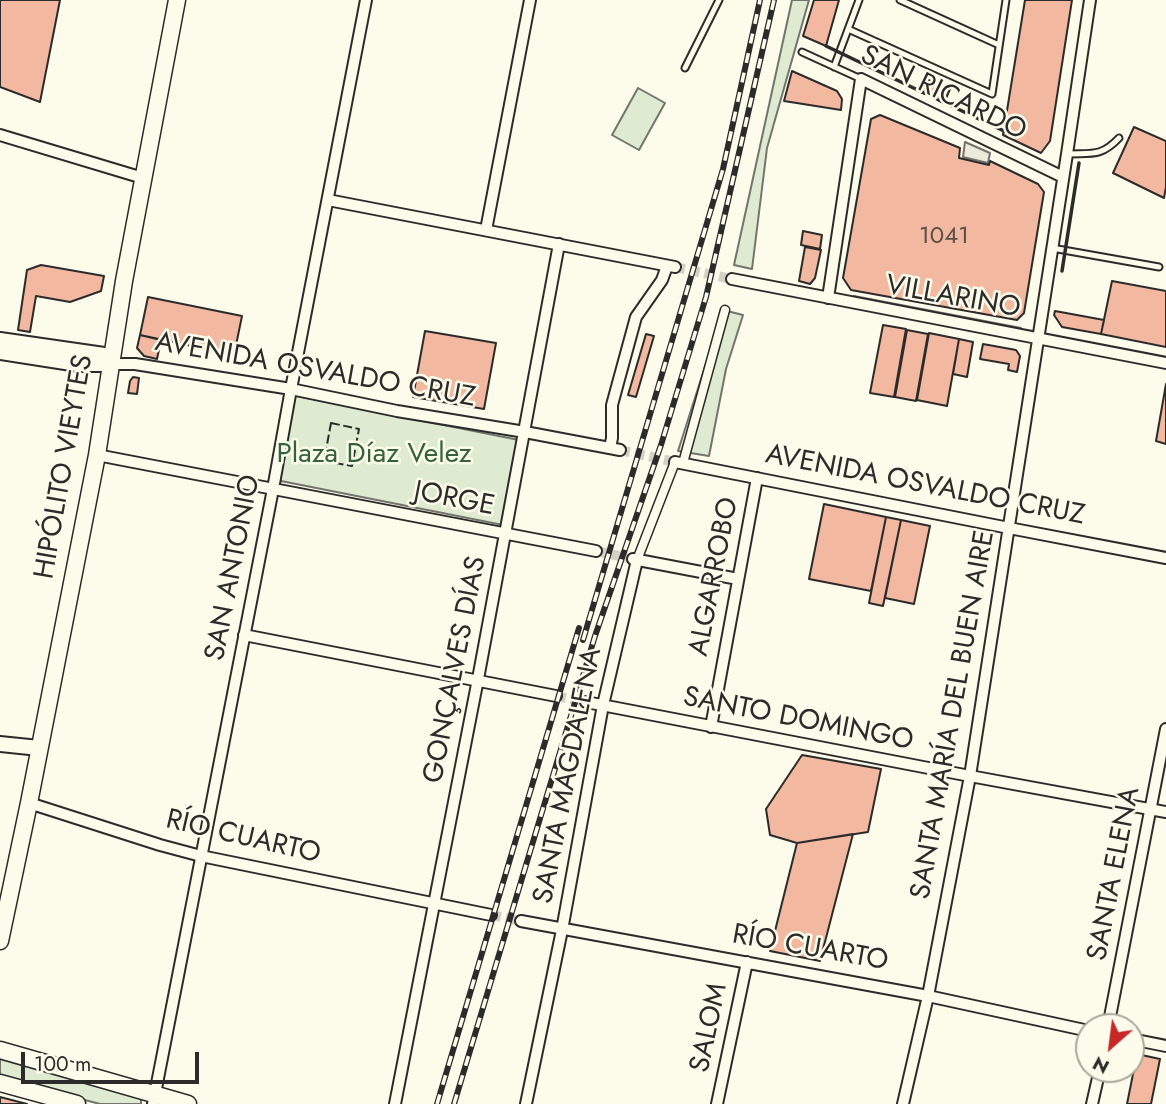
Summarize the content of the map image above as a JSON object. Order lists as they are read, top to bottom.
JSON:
{
  "streets": {
    "main road": ["HIPÓLITO VIEYTES"],
    "street": [
      "SAN RICARDO",
      "VILLARINO",
      "AVENIDA OSVALDO CRUZ",
      "JORGE",
      "SAN ANTONIO",
      "ALGARROBO",
      "GONÇALVES DÍAS",
      "SANTA MARÍA DEL BUEN AIRE",
      "SANTO DOMINGO",
      "SANTA MAGDALENA",
      "RÍO CUARTO",
      "SANTA ELENA",
      "SALOM"
    ]
  },
  "crossings": [
    ["SAN RICARDO", "SANTA MARÍA DEL BUEN AIRE"],
    ["VILLARINO", "SANTA MARÍA DEL BUEN AIRE"],
    ["AVENIDA OSVALDO CRUZ", "HIPÓLITO VIEYTES"],
    ["AVENIDA OSVALDO CRUZ", "SAN ANTONIO"],
    ["AVENIDA OSVALDO CRUZ", "ALGARROBO"],
    ["AVENIDA OSVALDO CRUZ", "GONÇALVES DÍAS"],
    ["AVENIDA OSVALDO CRUZ", "SANTA MARÍA DEL BUEN AIRE"],
    ["AVENIDA OSVALDO CRUZ", "SANTA MAGDALENA"],
    ["HIPÓLITO VIEYTES", "JORGE"],
    ["HIPÓLITO VIEYTES", "RÍO CUARTO"],
    ["JORGE", "SAN ANTONIO"],
    ["JORGE", "GONÇALVES DÍAS"],
    ["SAN ANTONIO", "RÍO CUARTO"],
    ["ALGARROBO", "SANTO DOMINGO"],
    ["GONÇALVES DÍAS", "RÍO CUARTO"],
    ["SANTA MARÍA DEL BUEN AIRE", "SANTO DOMINGO"],
    ["SANTA MARÍA DEL BUEN AIRE", "RÍO CUARTO"],
    ["SANTO DOMINGO", "SANTA MAGDALENA"],
    ["SANTO DOMINGO", "SANTA ELENA"],
    ["SANTA MAGDALENA", "RÍO CUARTO"],
    ["RÍO CUARTO", "SALOM"]
  ],
  "parks": ["Plaza Díaz Velez"],
  "house_numbers": ["1041"],
  "scale_bar": "100 m",
  "north": "bottom left"
}
